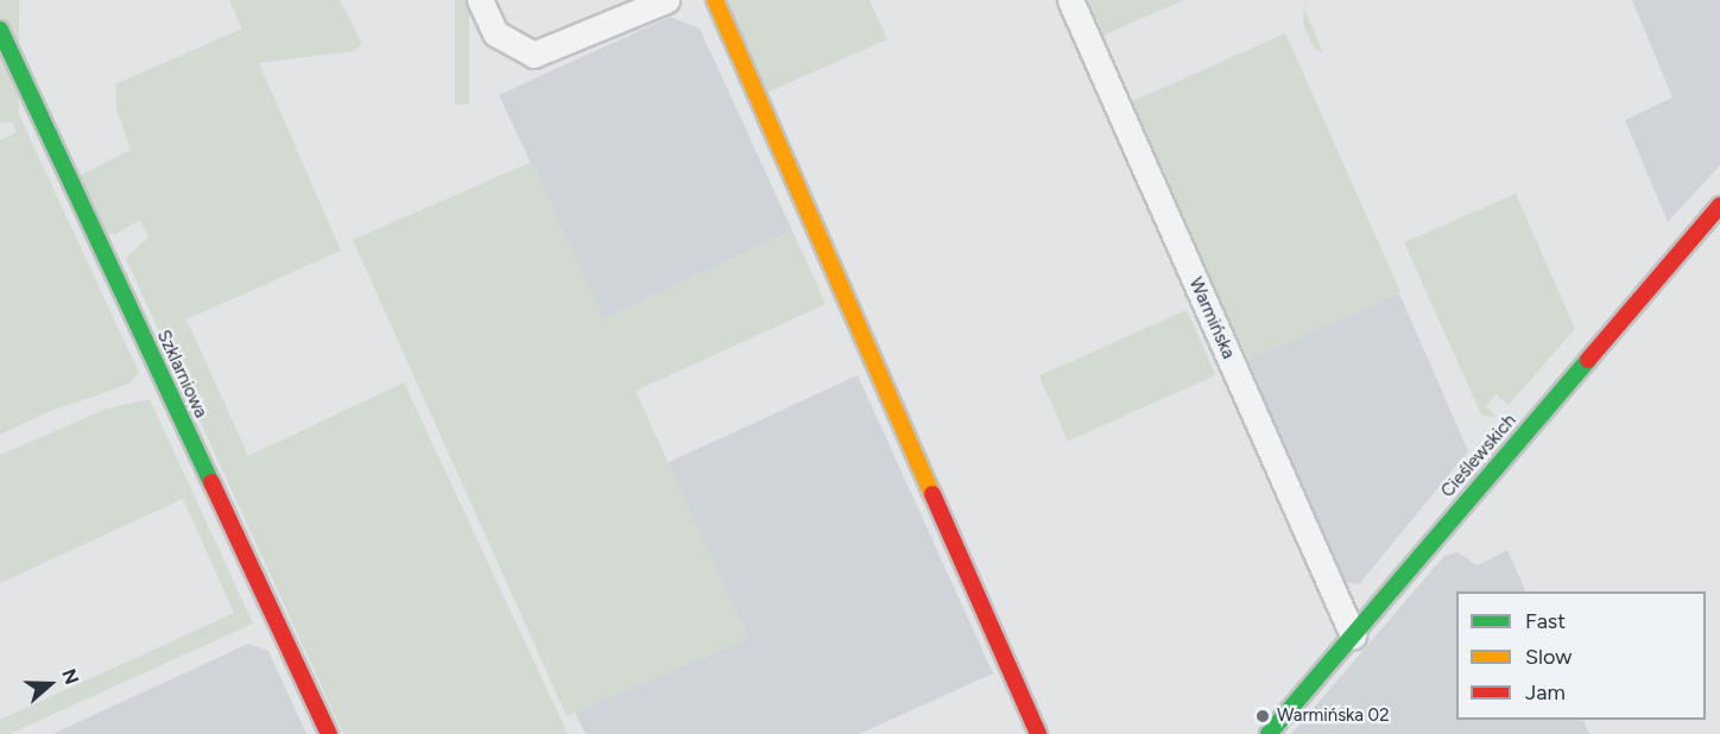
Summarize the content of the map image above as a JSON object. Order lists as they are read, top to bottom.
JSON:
{
  "streets": {
    "street": ["Warmińska", "Szklarniowa", "Cieślewskich"]
  },
  "crossings": [
    ["Warmińska", "Cieślewskich"]
  ],
  "places": ["Warmińska 02"],
  "legend": ["Fast", "Slow", "Jam"],
  "north": "right"
}
